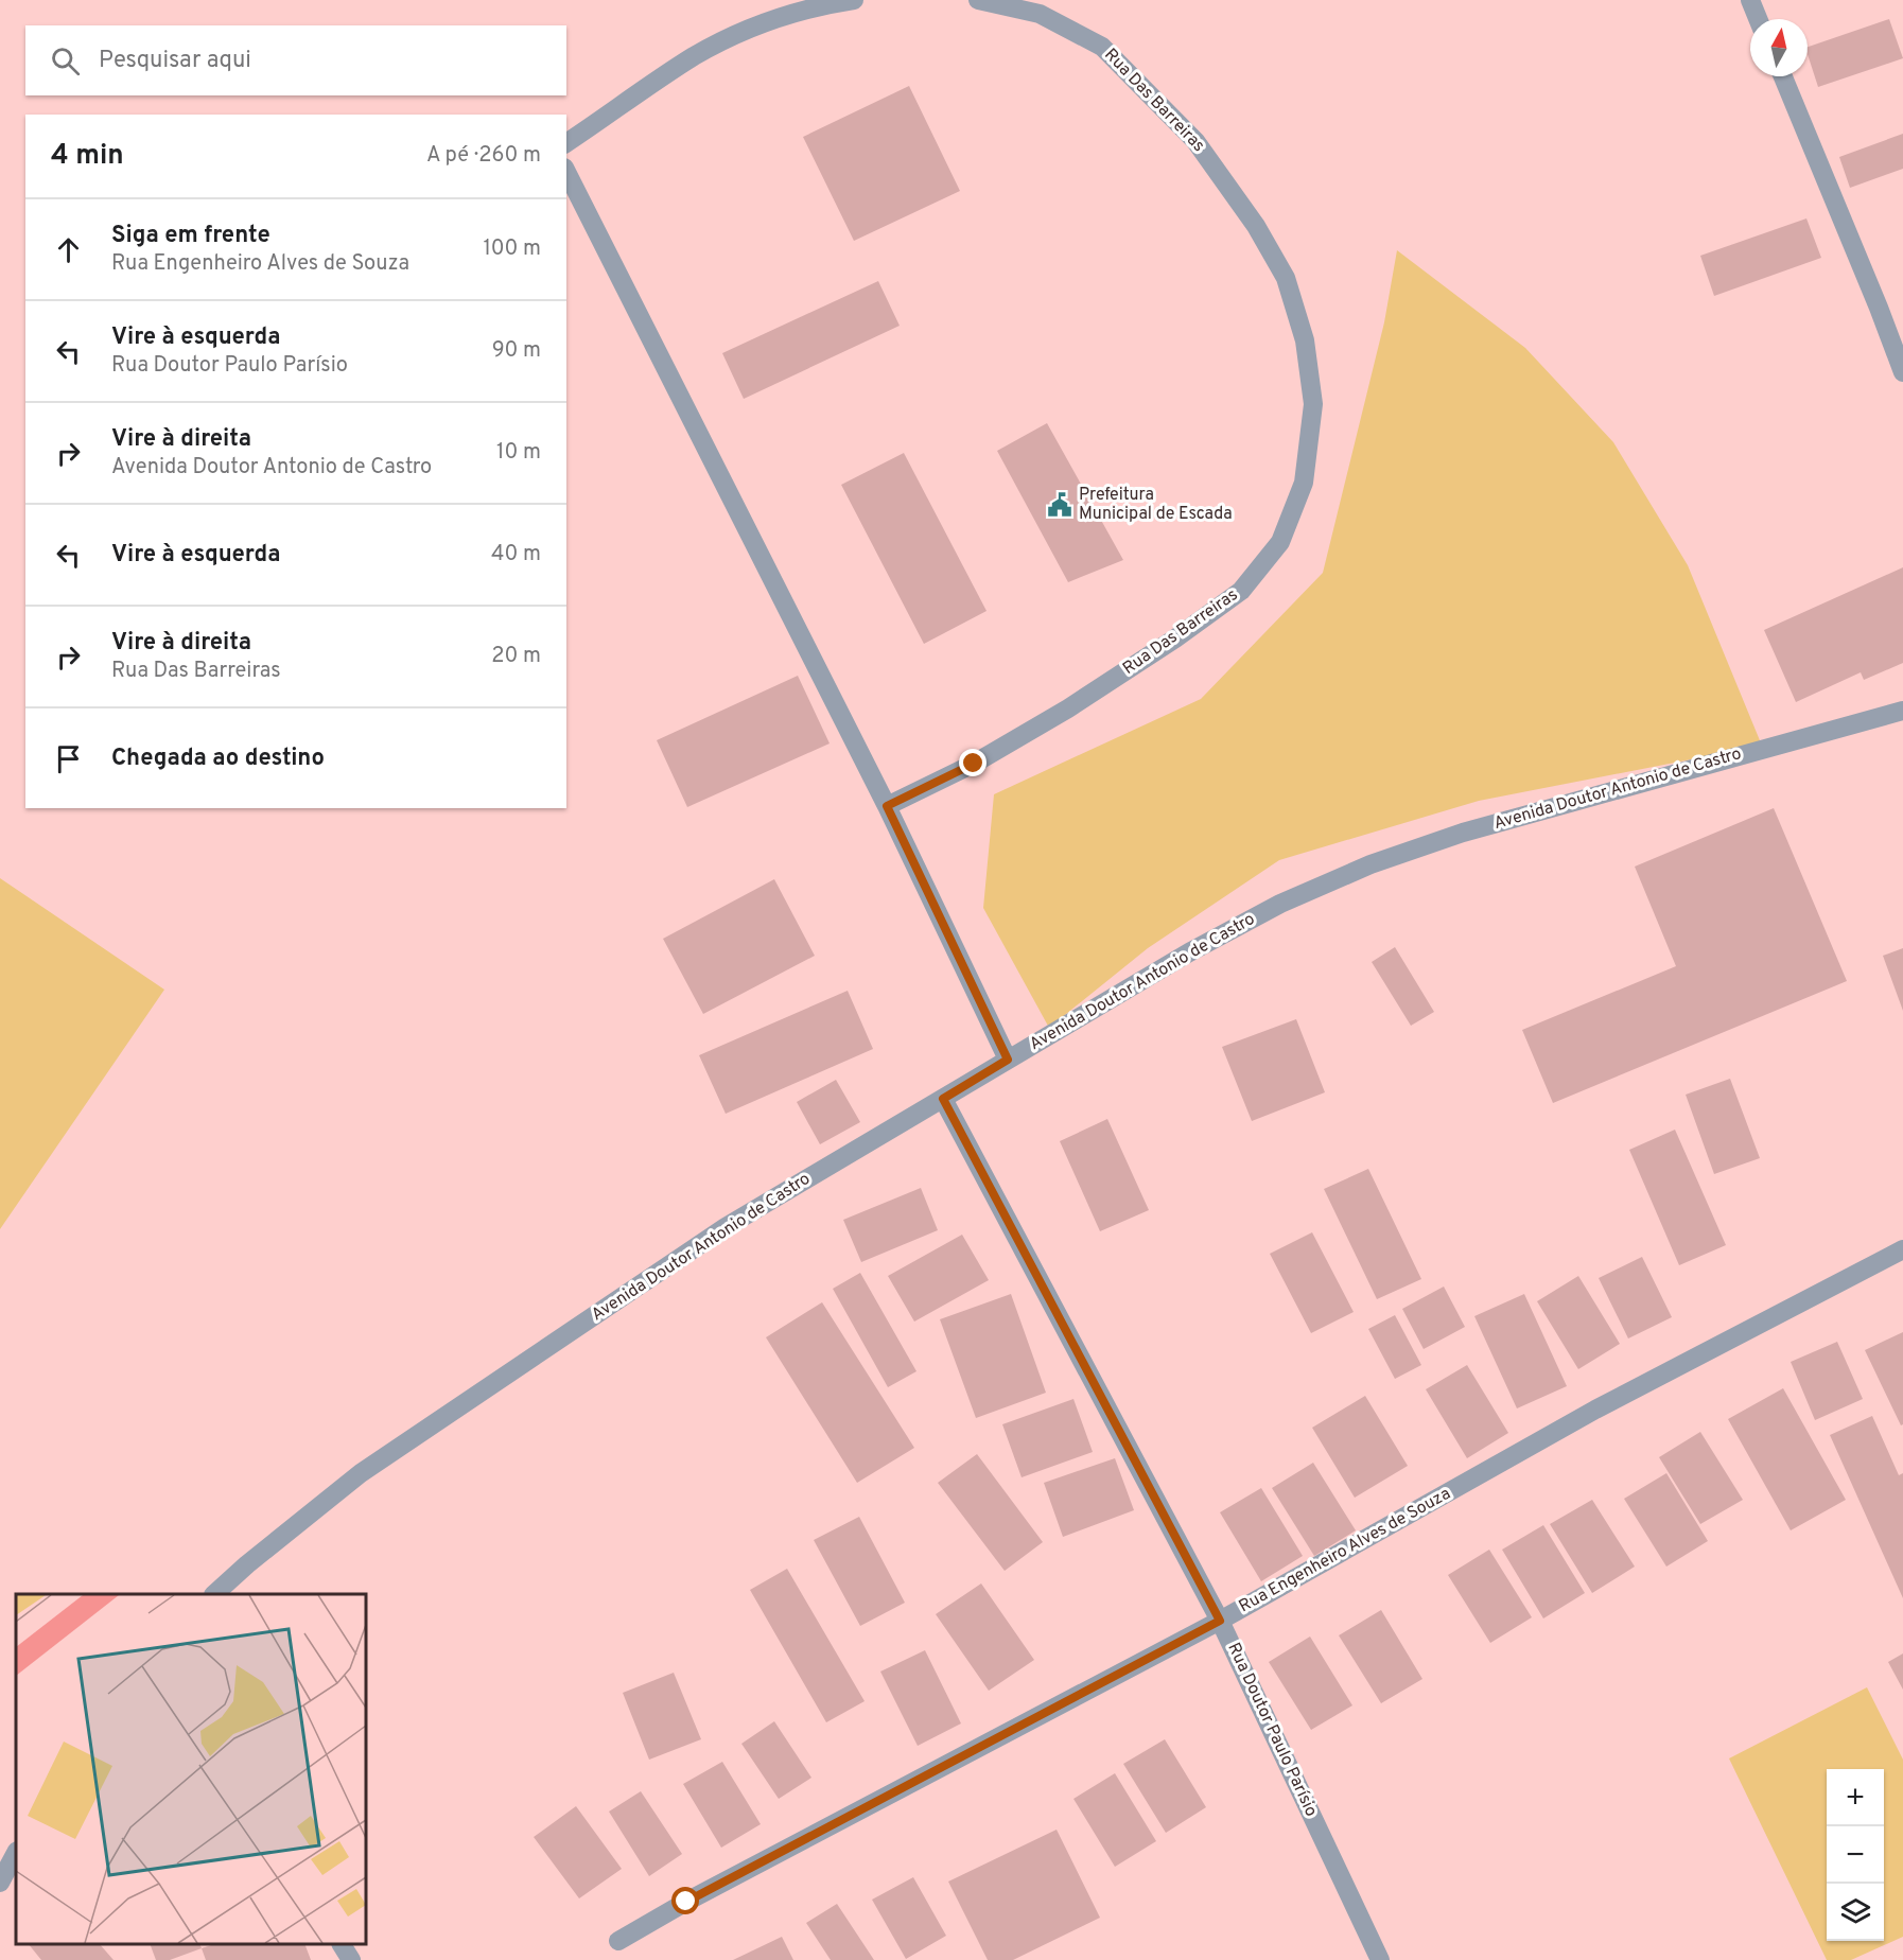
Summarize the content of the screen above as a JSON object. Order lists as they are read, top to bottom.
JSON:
{
  "streets": {
    "street": [
      "Rua Das Barreiras",
      "Avenida Doutor Antonio de Castro",
      "Rua Engenheiro Alves de Souza",
      "Rua Doutor Paulo Parísio"
    ]
  },
  "crossings": [
    ["Avenida Doutor Antonio de Castro", "Rua Doutor Paulo Parísio"],
    ["Rua Engenheiro Alves de Souza", "Rua Doutor Paulo Parísio"]
  ],
  "places": {
    "public building": ["Prefeitura Municipal de Escada"]
  },
  "north": "top",
  "page": {
    "search": "Pesquisar aqui",
    "heading": ["4 min", "A pé · 260 m"],
    "list": [
      ["Siga em frente", "Rua Engenheiro Alves de Souza", "100 m"],
      ["Vire à esquerda", "Rua Doutor Paulo Parísio", "90 m"],
      ["Vire à direita", "Avenida Doutor Antonio de Castro", "10 m"],
      ["Vire à esquerda", "40 m"],
      ["Vire à direita", "Rua Das Barreiras", "20 m"],
      "Chegada ao destino"
    ],
    "map_buttons": ["+", "−"]
  }
}
